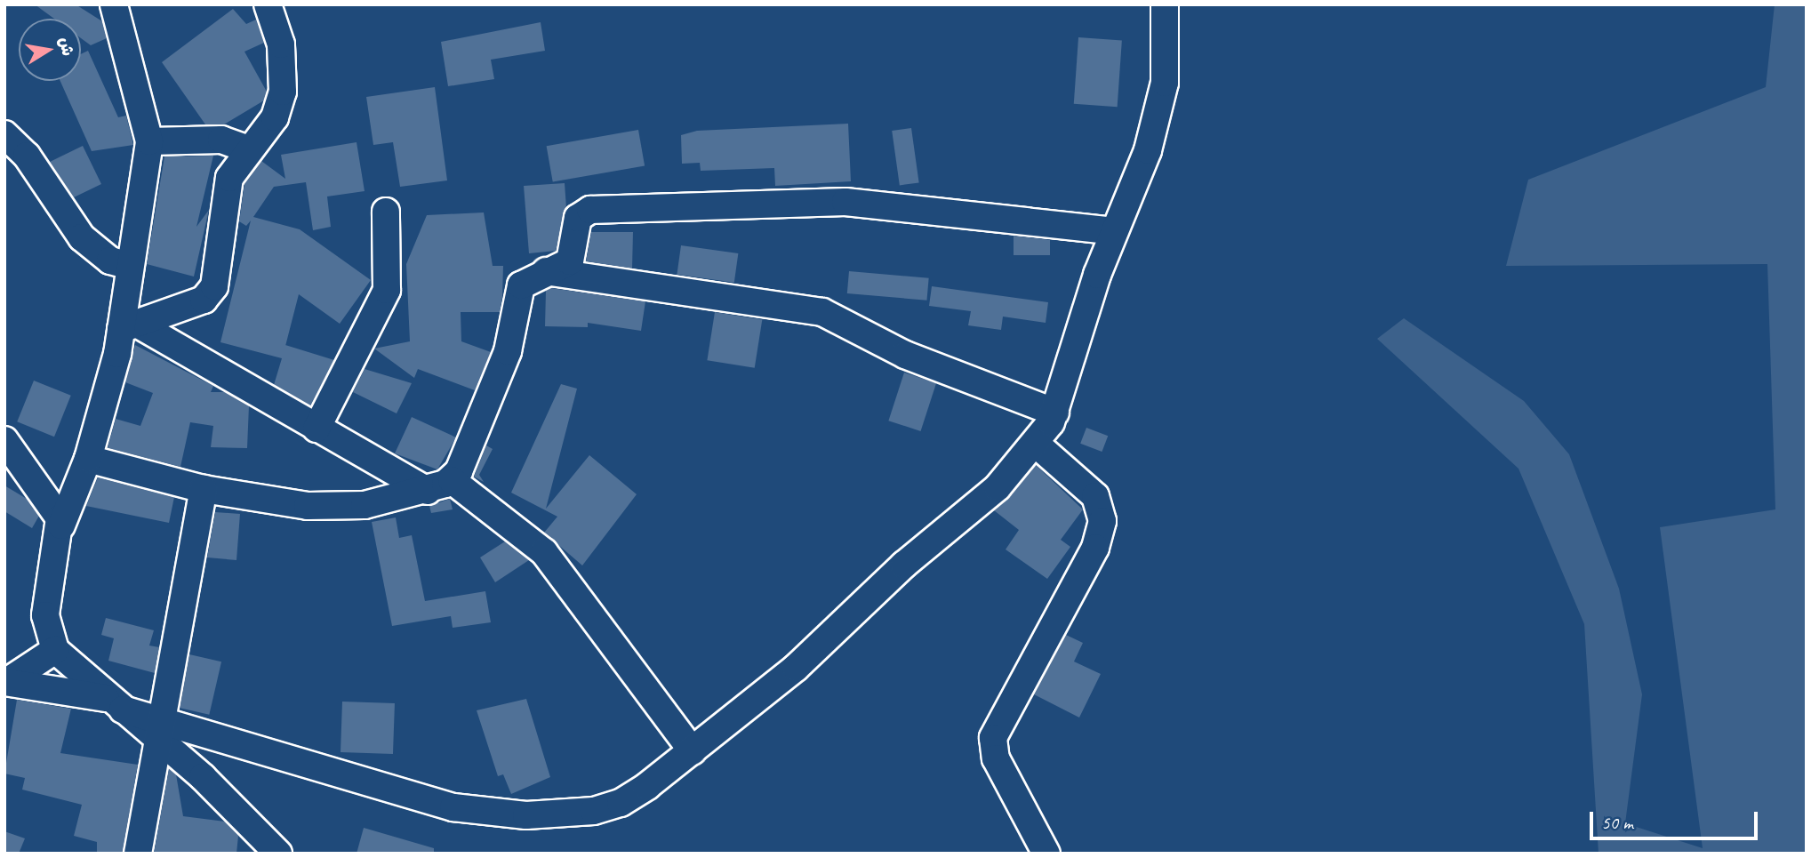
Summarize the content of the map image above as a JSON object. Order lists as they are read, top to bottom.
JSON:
{
  "scale_bar": "50 m",
  "north": "right"
}
